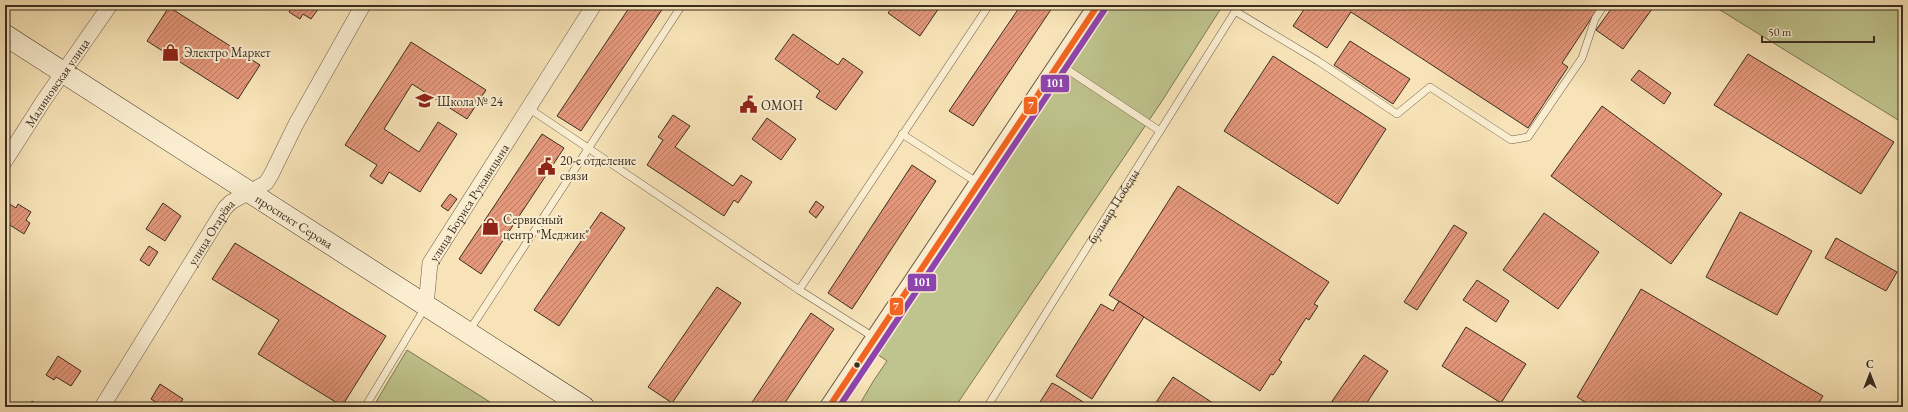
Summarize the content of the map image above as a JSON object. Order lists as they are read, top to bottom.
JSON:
{
  "streets": {
    "main road": ["проспект Серова"],
    "street": ["Малиновская улица", "улица Бориса Рукавицына", "улица Огарёва"],
    "lane": ["бульвар Победы"]
  },
  "crossings": [
    ["Малиновская улица", "проспект Серова"],
    ["улица Бориса Рукавицына", "проспект Серова"],
    ["проспект Серова", "улица Огарёва"]
  ],
  "places": {
    "shop": ["Электро Маркет", "Сервисный центр \"Меджик\""],
    "school or university": ["Школа № 24"],
    "public building": ["ОМОН", "20-е отделение связи"]
  },
  "lines": ["transit line 7", "transit line 101"],
  "scale_bar": "50 m",
  "north": "top"
}
